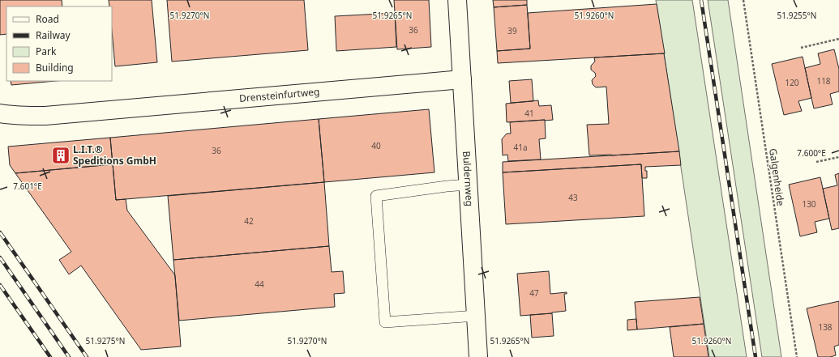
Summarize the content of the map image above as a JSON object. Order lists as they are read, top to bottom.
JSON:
{
  "streets": {
    "street": ["Drensteinfurtweg", "Buldernweg"],
    "path": ["Galgenheide"]
  },
  "crossings": [
    ["Drensteinfurtweg", "Buldernweg"]
  ],
  "places": {
    "building": ["L.I.T.® Speditions GmbH"]
  },
  "house_numbers": [
    "36",
    "39",
    "118",
    "120",
    "41",
    "40",
    "41a",
    "36",
    "43",
    "130",
    "42",
    "44",
    "47",
    "138"
  ],
  "legend": [
    "Road",
    "Railway",
    "Park",
    "Building"
  ],
  "coordinates": [
    "51.9270°N",
    "51.9265°N",
    "51.9260°N",
    "51.9255°N",
    "7.600°E",
    "7.601°E",
    "51.9275°N"
  ]
}
